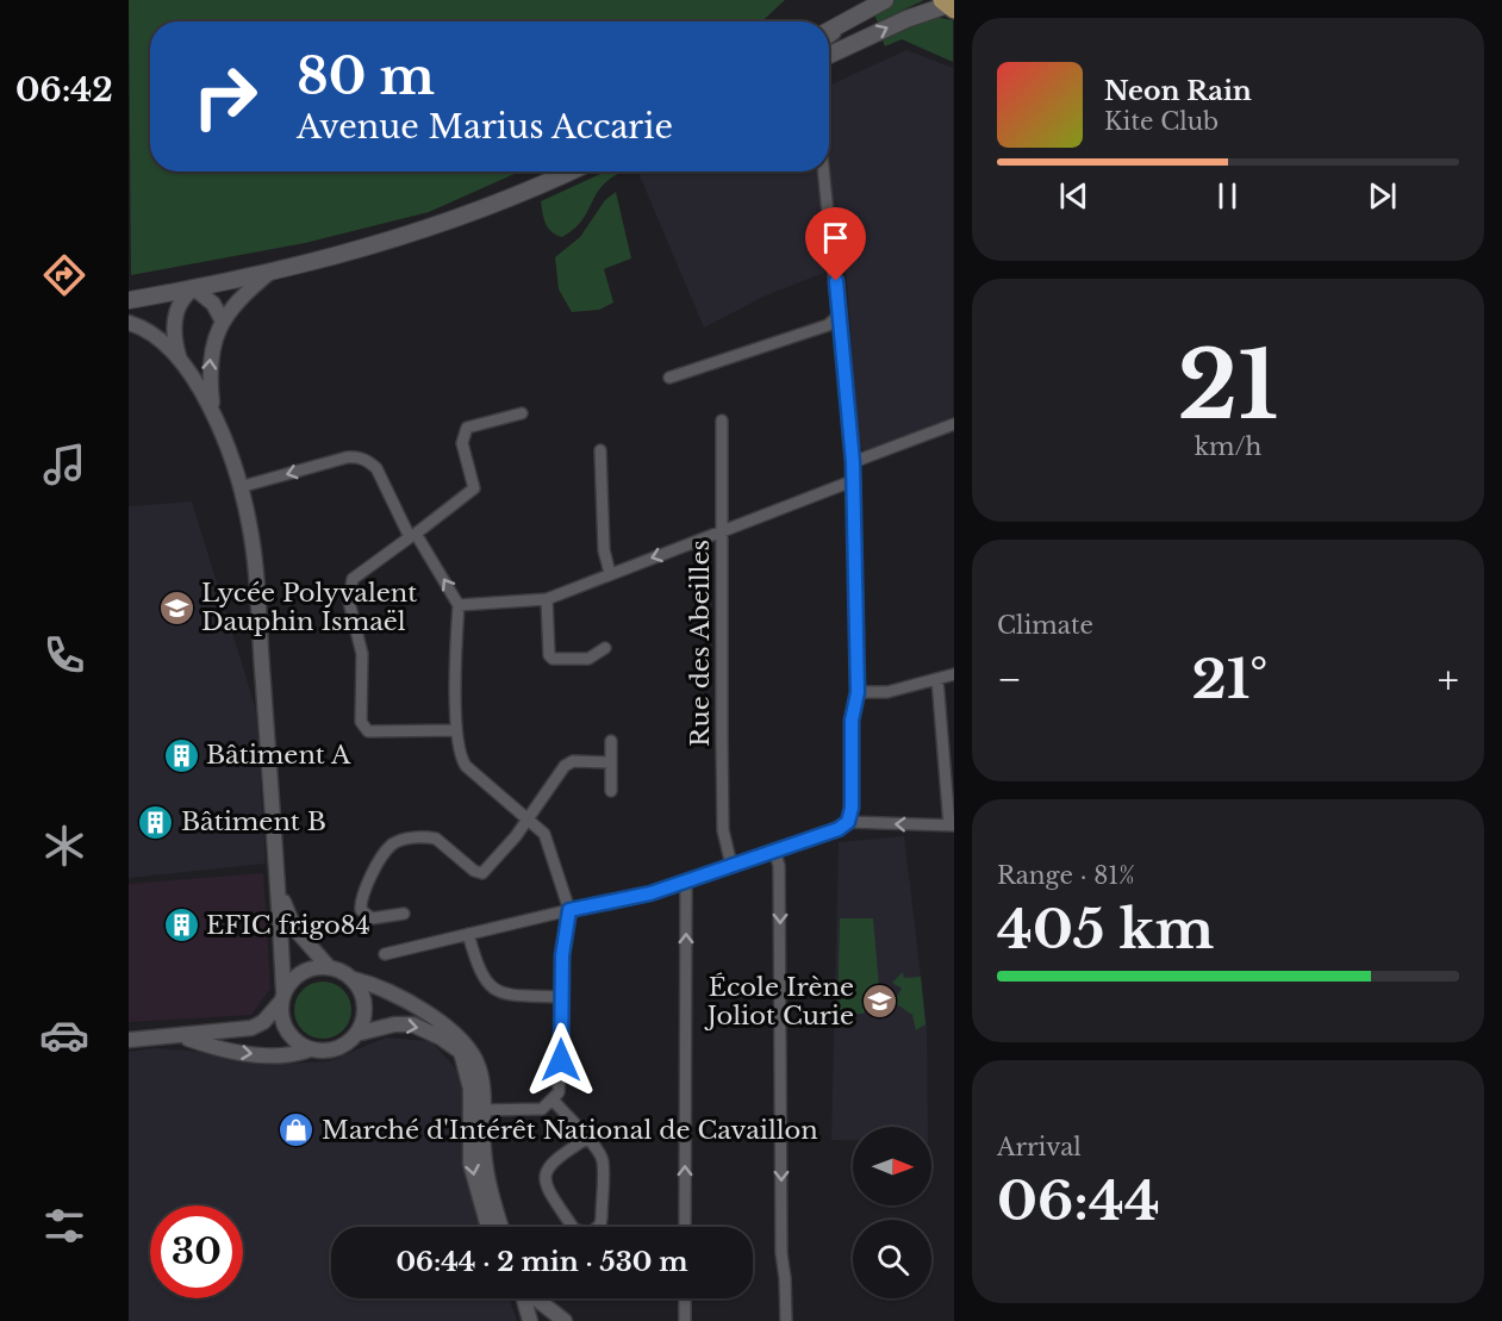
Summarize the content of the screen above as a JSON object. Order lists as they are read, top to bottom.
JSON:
{
  "streets": {
    "street": ["Rue des Abeilles"]
  },
  "places": {
    "school or university": ["Lycée Polyvalent Dauphin Ismaël", "École Irène Joliot Curie"],
    "building": ["Bâtiment A", "Bâtiment B", "EFIC frigo84"],
    "shop": ["Marché d'Intérêt National de Cavaillon"]
  },
  "north": "right",
  "page": {
    "tabs": "06:42",
    "turn": ["80 m", "Avenue Marius Accarie"],
    "song": ["Neon Rain", "Kite Club"],
    "tile": [
      ["21", "km/h"],
      "Climate",
      ["Range · 81%", "405 km"],
      ["Arrival", "06:44"]
    ],
    "heat": ["−", "21°", "+"],
    "limit": "30",
    "trip": "06:44 · 2 min · 530 m"
  }
}
